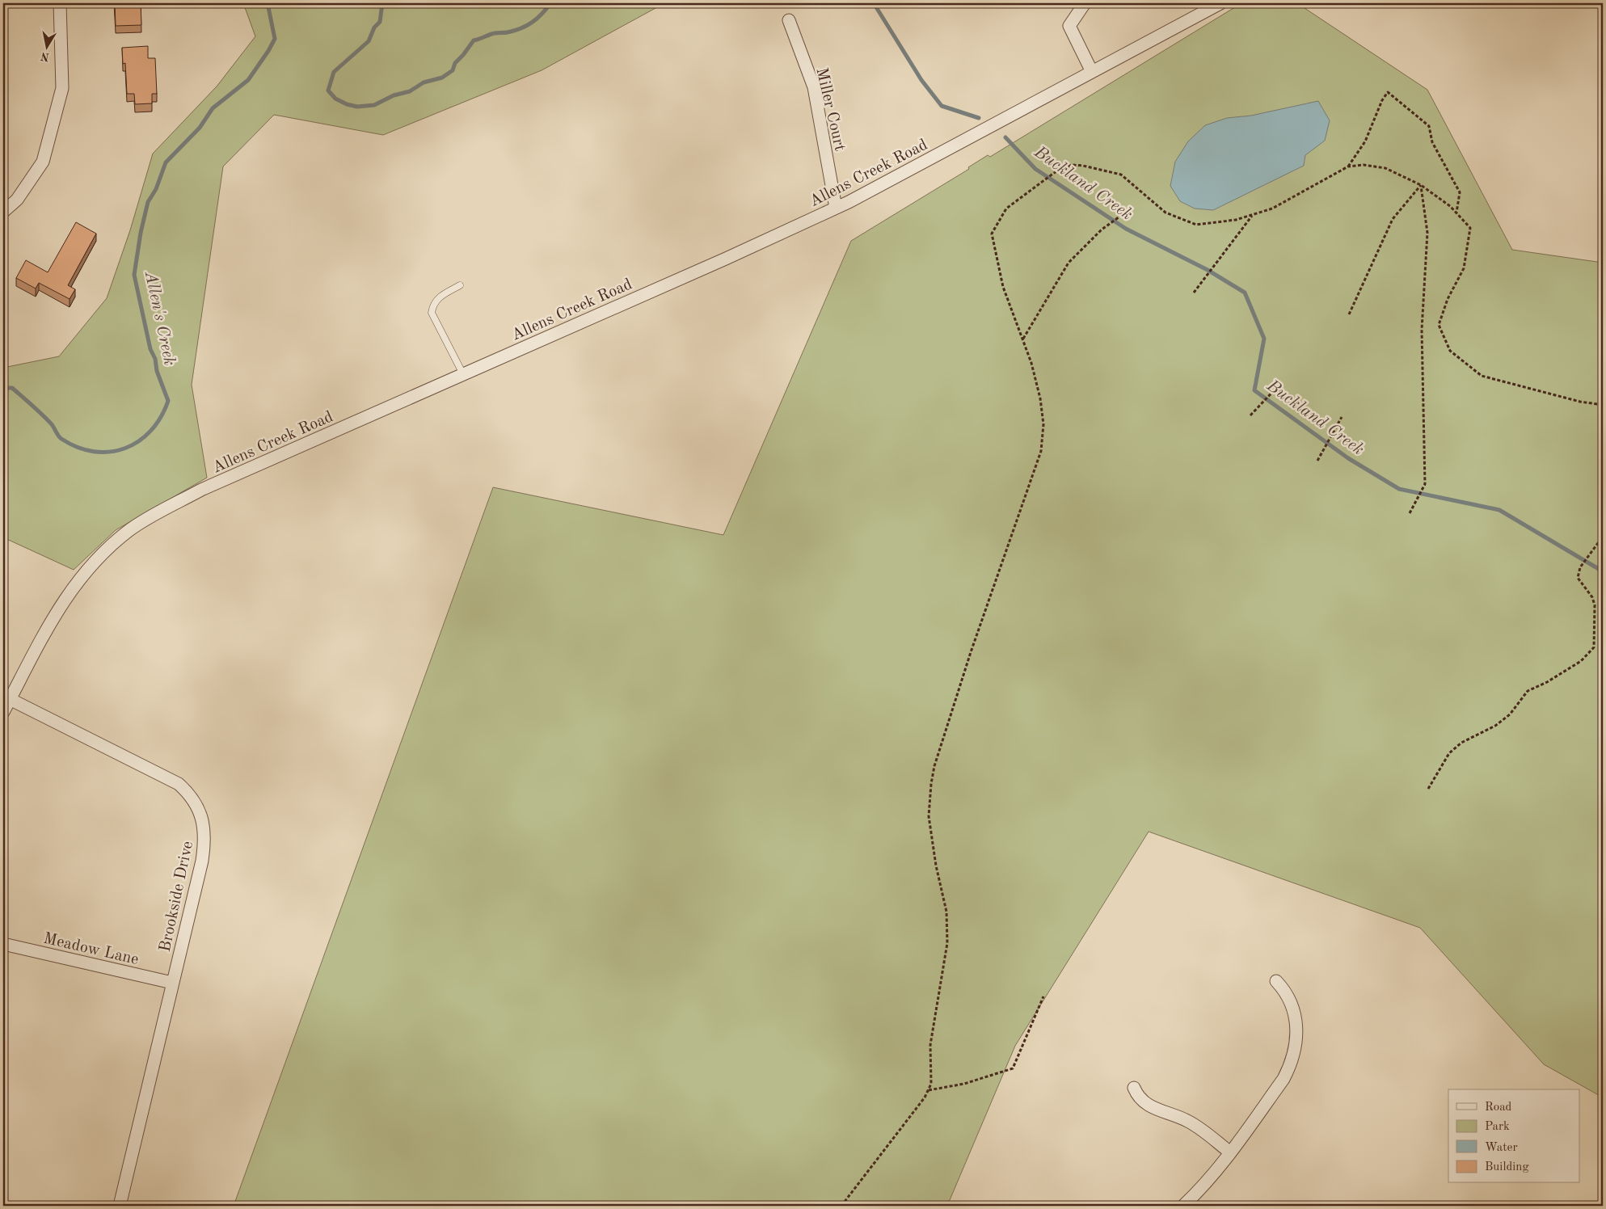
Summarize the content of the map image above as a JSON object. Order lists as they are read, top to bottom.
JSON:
{
  "streets": {
    "street": [
      "Miller Court",
      "Allens Creek Road",
      "Brookside Drive",
      "Meadow Lane"
    ]
  },
  "crossings": [
    ["Miller Court", "Allens Creek Road"],
    ["Allens Creek Road", "Brookside Drive"],
    ["Brookside Drive", "Meadow Lane"]
  ],
  "water": ["Buckland Creek", "Allen's Creek"],
  "legend": [
    "Road",
    "Park",
    "Water",
    "Building"
  ],
  "north": "bottom"
}
